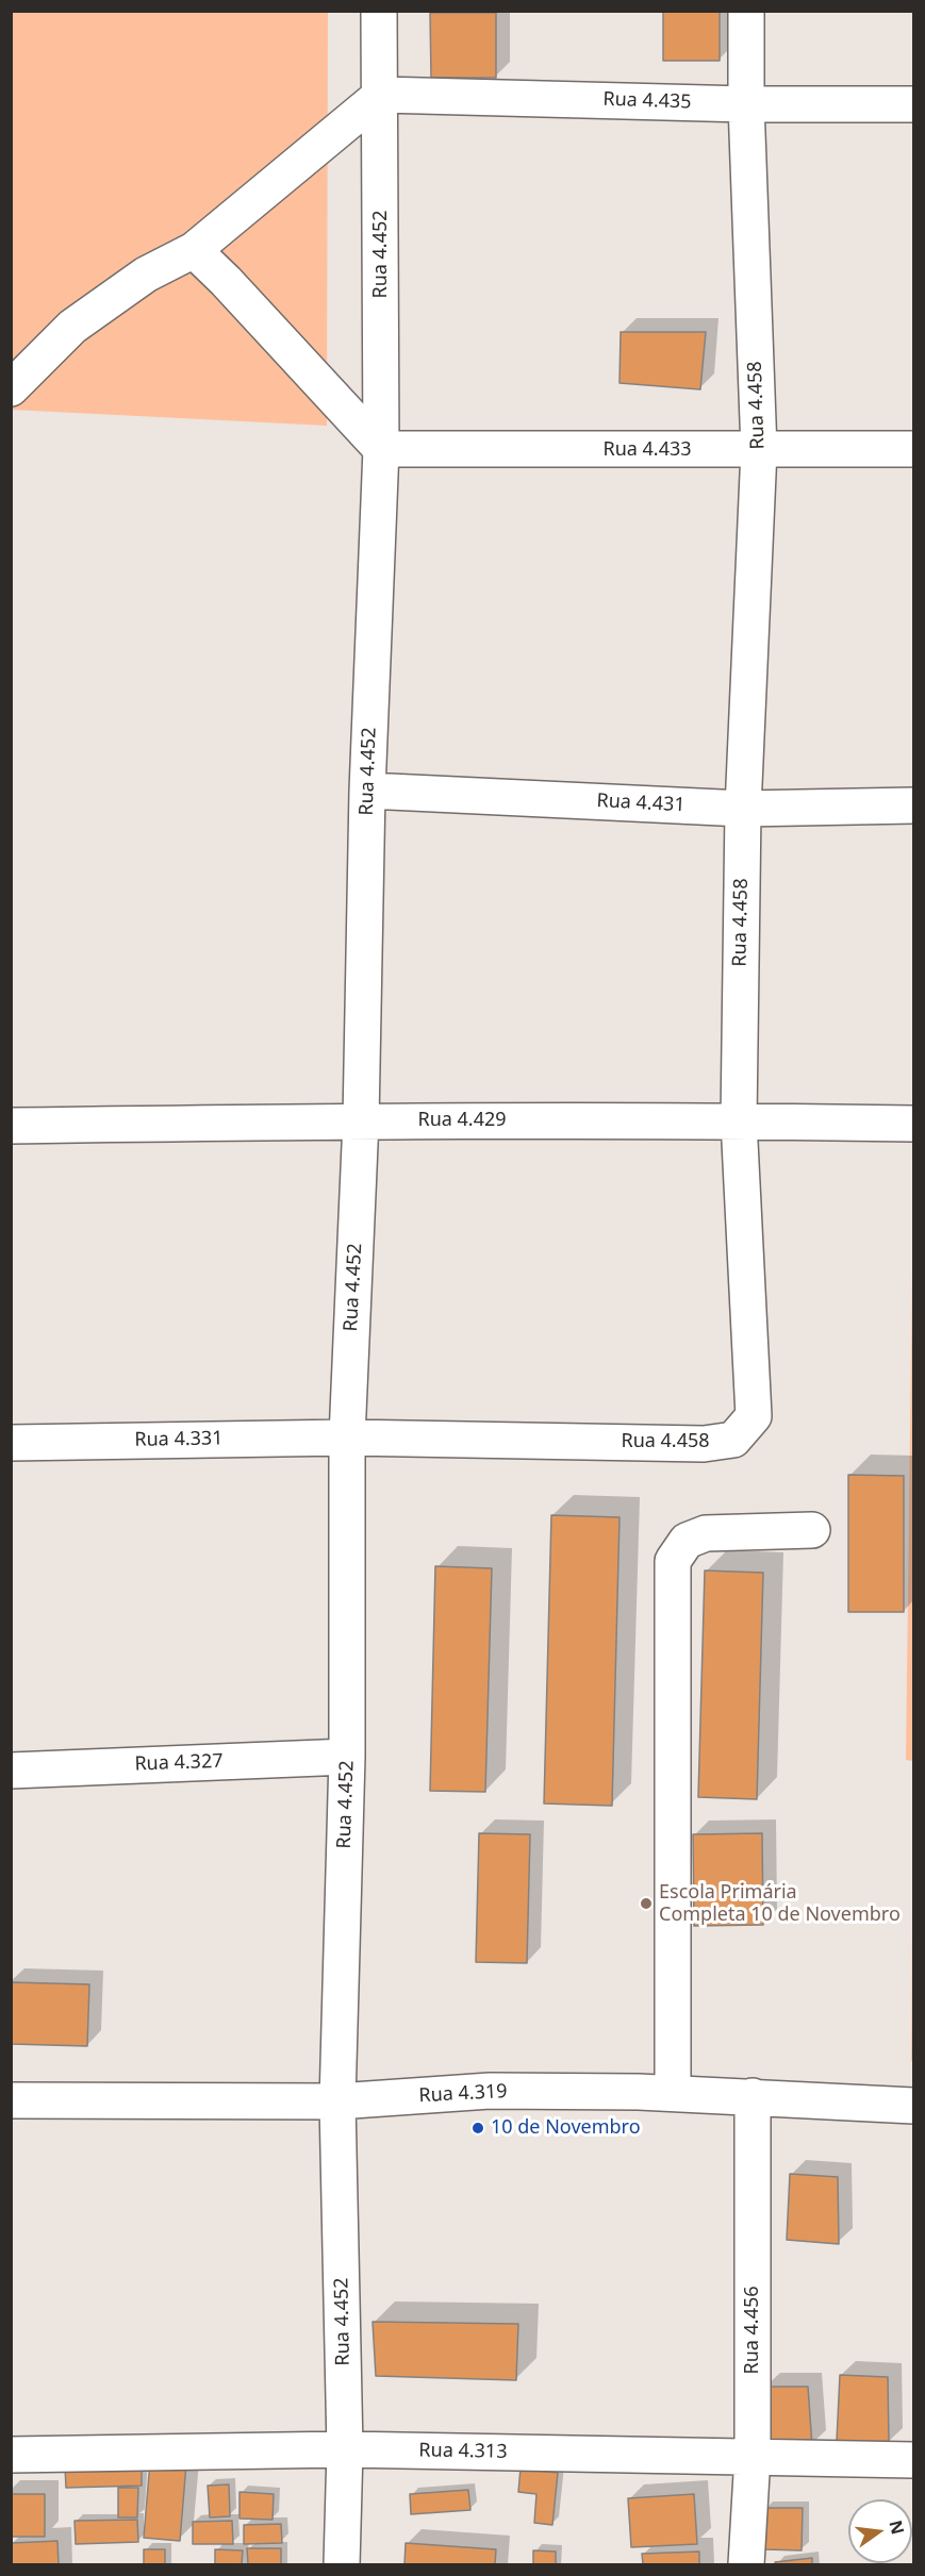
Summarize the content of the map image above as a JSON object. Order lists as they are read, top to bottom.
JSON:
{
  "streets": {
    "street": [
      "Rua 4.435",
      "Rua 4.452",
      "Rua 4.458",
      "Rua 4.433",
      "Rua 4.431",
      "Rua 4.429",
      "Rua 4.331",
      "Rua 4.327",
      "Rua 4.319",
      "Rua 4.456",
      "Rua 4.313"
    ]
  },
  "crossings": [
    ["Rua 4.435", "Rua 4.452"],
    ["Rua 4.435", "Rua 4.458"],
    ["Rua 4.452", "Rua 4.458"],
    ["Rua 4.452", "Rua 4.433"],
    ["Rua 4.452", "Rua 4.431"],
    ["Rua 4.452", "Rua 4.429"],
    ["Rua 4.452", "Rua 4.331"],
    ["Rua 4.452", "Rua 4.327"],
    ["Rua 4.452", "Rua 4.319"],
    ["Rua 4.452", "Rua 4.313"],
    ["Rua 4.458", "Rua 4.433"],
    ["Rua 4.458", "Rua 4.431"],
    ["Rua 4.458", "Rua 4.429"],
    ["Rua 4.458", "Rua 4.331"],
    ["Rua 4.319", "Rua 4.456"],
    ["Rua 4.456", "Rua 4.313"]
  ],
  "places": ["Escola Primária Completa 10 de Novembro", "10 de Novembro"],
  "north": "right"
}
